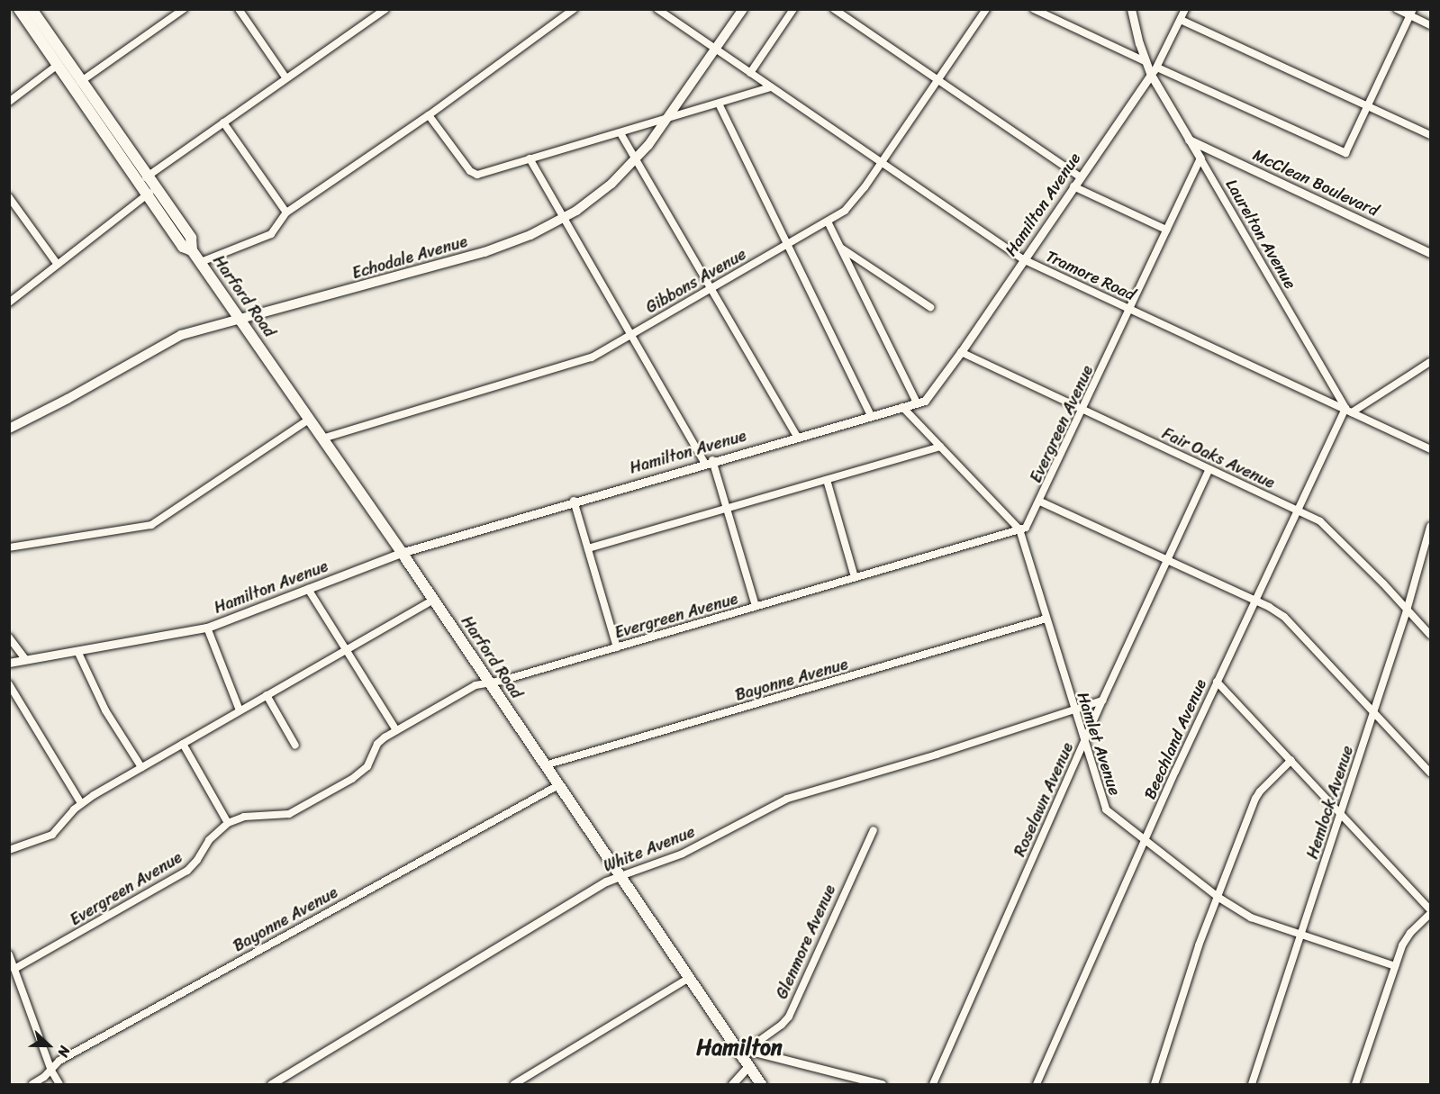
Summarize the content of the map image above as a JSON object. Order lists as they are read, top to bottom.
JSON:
{
  "streets": {
    "main road": ["Echodale Avenue", "Harford Road"],
    "street": [
      "McClean Boulevard",
      "Hamilton Avenue",
      "Laurelton Avenue",
      "Tramore Road",
      "Gibbons Avenue",
      "Evergreen Avenue",
      "Fair Oaks Avenue",
      "Bayonne Avenue",
      "Beechland Avenue",
      "Hamlet Avenue",
      "Roselawn Avenue",
      "Hemlock Avenue",
      "White Avenue",
      "Glenmore Avenue"
    ]
  },
  "crossings": [
    ["McClean Boulevard", "Laurelton Avenue"],
    ["Hamilton Avenue", "Laurelton Avenue"],
    ["Hamilton Avenue", "Tramore Road"],
    ["Hamilton Avenue", "Harford Road"],
    ["Hamilton Avenue", "Fair Oaks Avenue"],
    ["Hamilton Avenue", "Hamlet Avenue"],
    ["Laurelton Avenue", "Tramore Road"],
    ["Laurelton Avenue", "Evergreen Avenue"],
    ["Laurelton Avenue", "Beechland Avenue"],
    ["Echodale Avenue", "Tramore Road"],
    ["Echodale Avenue", "Harford Road"],
    ["Tramore Road", "Gibbons Avenue"],
    ["Tramore Road", "Evergreen Avenue"],
    ["Tramore Road", "Beechland Avenue"],
    ["Gibbons Avenue", "Harford Road"],
    ["Harford Road", "Evergreen Avenue"],
    ["Harford Road", "Bayonne Avenue"],
    ["Harford Road", "White Avenue"],
    ["Harford Road", "Glenmore Avenue"],
    ["Evergreen Avenue", "Fair Oaks Avenue"],
    ["Evergreen Avenue", "Hamlet Avenue"],
    ["Fair Oaks Avenue", "Beechland Avenue"],
    ["Fair Oaks Avenue", "Roselawn Avenue"],
    ["Fair Oaks Avenue", "Hemlock Avenue"],
    ["Bayonne Avenue", "Hamlet Avenue"],
    ["Beechland Avenue", "Hamlet Avenue"],
    ["Hamlet Avenue", "Roselawn Avenue"],
    ["Hamlet Avenue", "Hemlock Avenue"],
    ["Hamlet Avenue", "White Avenue"],
    ["Roselawn Avenue", "White Avenue"]
  ],
  "districts": ["Hamilton"],
  "north": "right"
}
